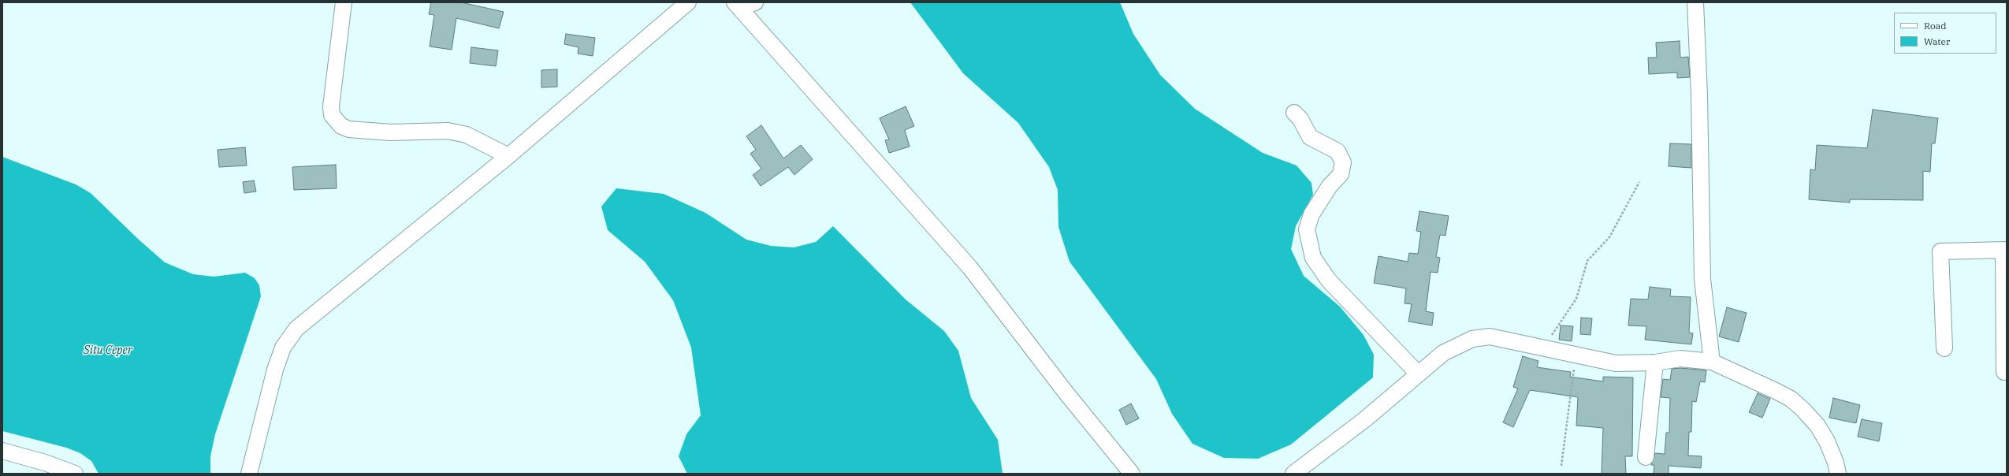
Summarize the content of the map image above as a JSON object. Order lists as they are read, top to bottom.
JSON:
{
  "water": ["Situ Ceper"],
  "legend": ["Road", "Water"]
}
